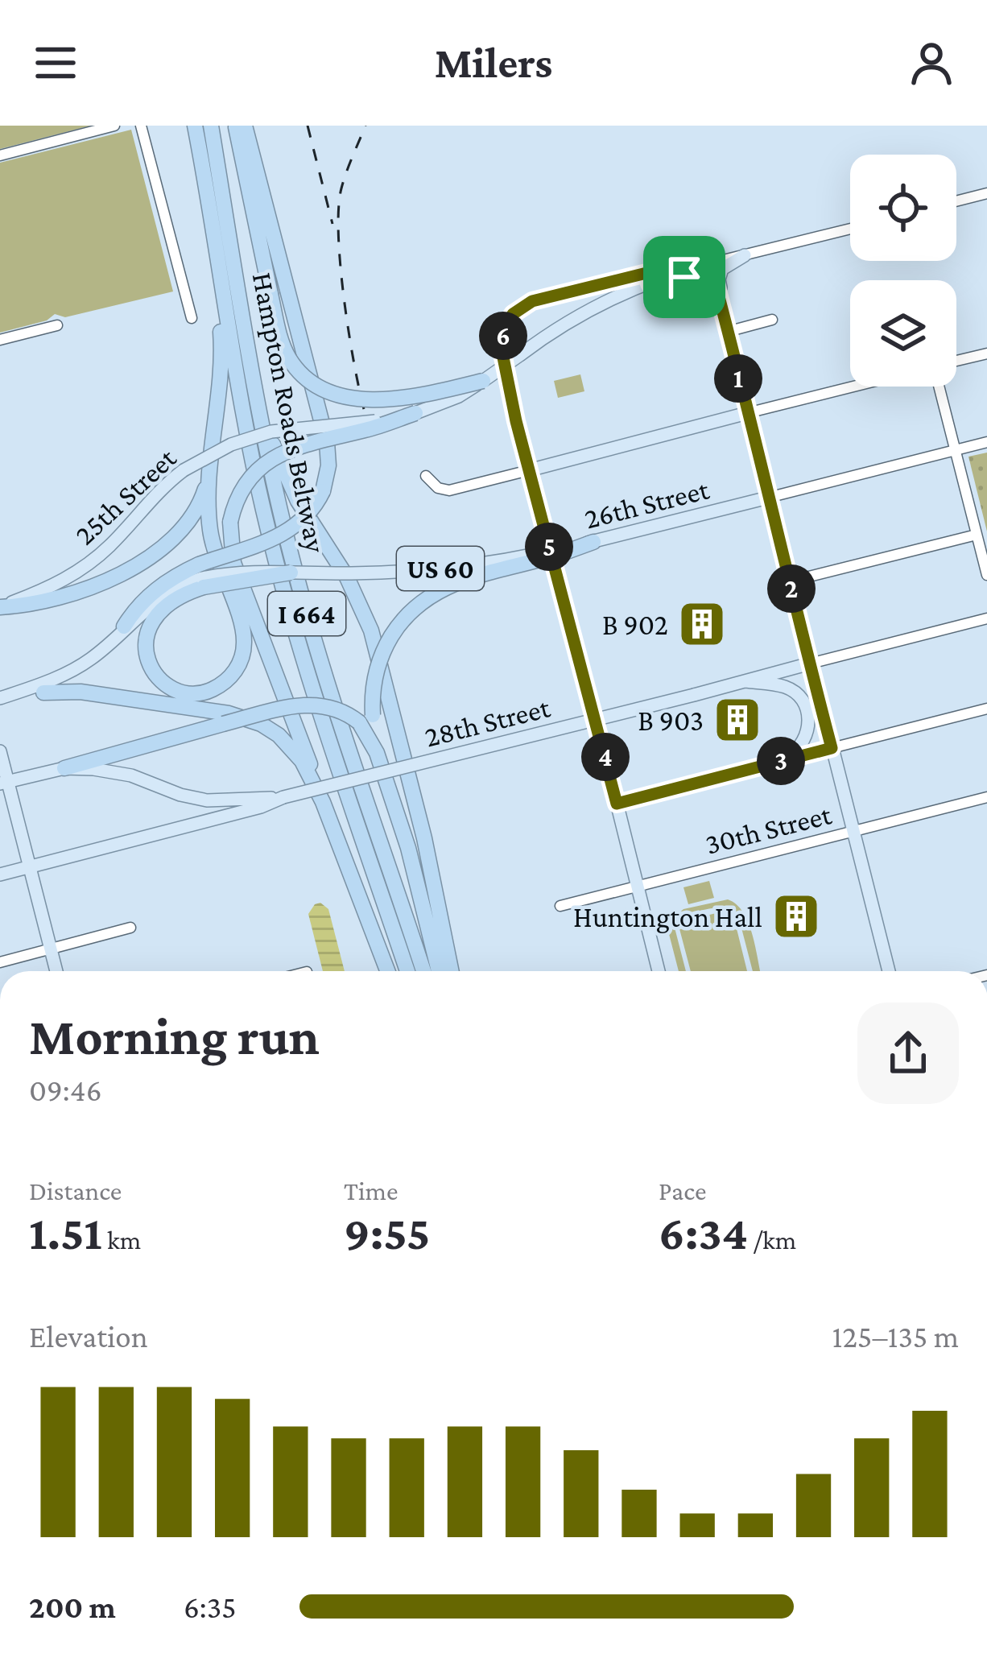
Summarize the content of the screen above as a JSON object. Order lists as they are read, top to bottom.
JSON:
{
  "streets": {
    "highway": ["Hampton Roads Beltway", "I 664"],
    "main road": [
      "25th Street",
      "26th Street",
      "US 60",
      "28th Street"
    ],
    "street": ["30th Street"]
  },
  "places": {
    "building": ["B 902", "B 903", "Huntington Hall"]
  },
  "page": {
    "header": "Milers",
    "pins": [
      "6",
      "1",
      "5",
      "2",
      "4",
      "3"
    ],
    "heading": ["Morning run", "09:46"],
    "stats": [
      ["Distance", "1.51 km"],
      ["Time", "9:55"],
      ["Pace", "6:34 /km"]
    ],
    "chart": ["Elevation", "125–135 m"],
    "list": [
      {
        "name": "200 m",
        "note": "6:35"
      }
    ]
  }
}
